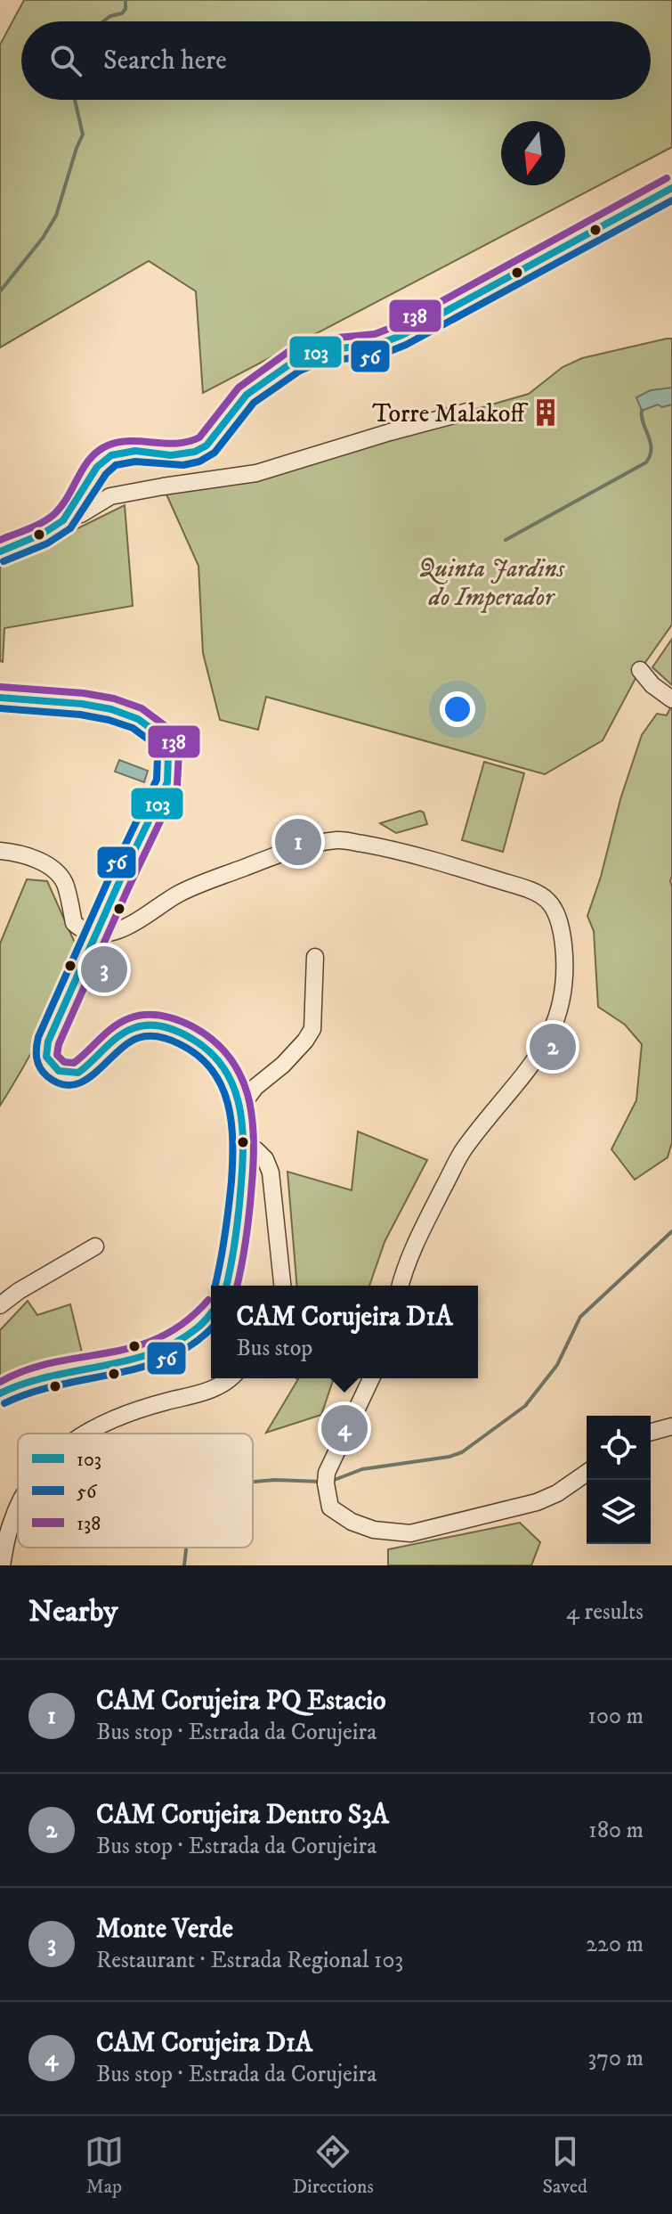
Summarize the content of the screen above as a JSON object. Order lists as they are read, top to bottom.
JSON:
{
  "parks": ["Quinta Jardins do Imperador"],
  "places": {
    "building": ["Torre Malakoff"]
  },
  "lines": ["transit line 138", "transit line 103", "transit line 56"],
  "legend": ["103", "56", "138"],
  "north": "bottom",
  "page": {
    "search": "Search here",
    "pins": [
      "1",
      "3",
      "2",
      "4"
    ],
    "popup": ["CAM Corujeira D1A", "Bus stop"],
    "heading": ["Nearby", "4 results"],
    "list": [
      {
        "mark": "1",
        "name": "CAM Corujeira PQ Estacio",
        "note": "Bus stop · Estrada da Corujeira",
        "value": "100 m"
      },
      {
        "mark": "2",
        "name": "CAM Corujeira Dentro S3A",
        "note": "Bus stop · Estrada da Corujeira",
        "value": "180 m"
      },
      {
        "mark": "3",
        "name": "Monte Verde",
        "note": "Restaurant · Estrada Regional 103",
        "value": "220 m"
      },
      {
        "mark": "4",
        "name": "CAM Corujeira D1A",
        "note": "Bus stop · Estrada da Corujeira",
        "value": "370 m"
      }
    ],
    "nav": ["Map", "Directions", "Saved"]
  }
}
